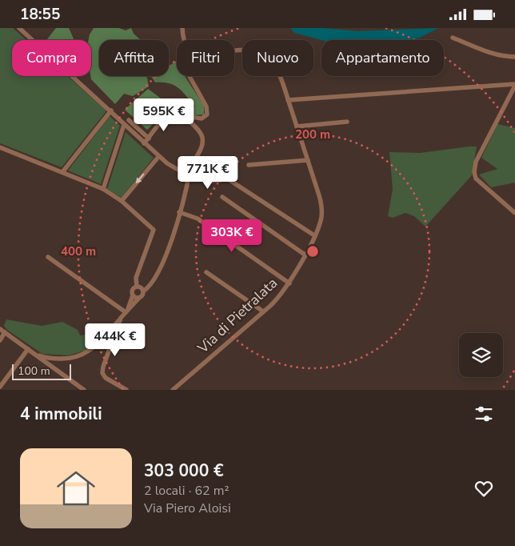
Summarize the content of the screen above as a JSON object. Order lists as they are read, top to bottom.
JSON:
{
  "streets": {
    "street": ["Via di Pietralata"]
  },
  "scale_bar": "100 m",
  "page": {
    "status": "18:55",
    "chip": [
      "Compra",
      "Affitta",
      "Filtri",
      "Nuovo",
      "Appartamento"
    ],
    "price": [
      "595K €",
      "771K €",
      "303K €",
      "444K €"
    ],
    "scale": "100 m",
    "heading": "4 immobili",
    "list": [
      {
        "name": "303 000 €",
        "note": "2 locali · 62 m² · Via Piero Aloisi"
      }
    ]
  },
  "rings": ["200 m", "400 m"]
}
